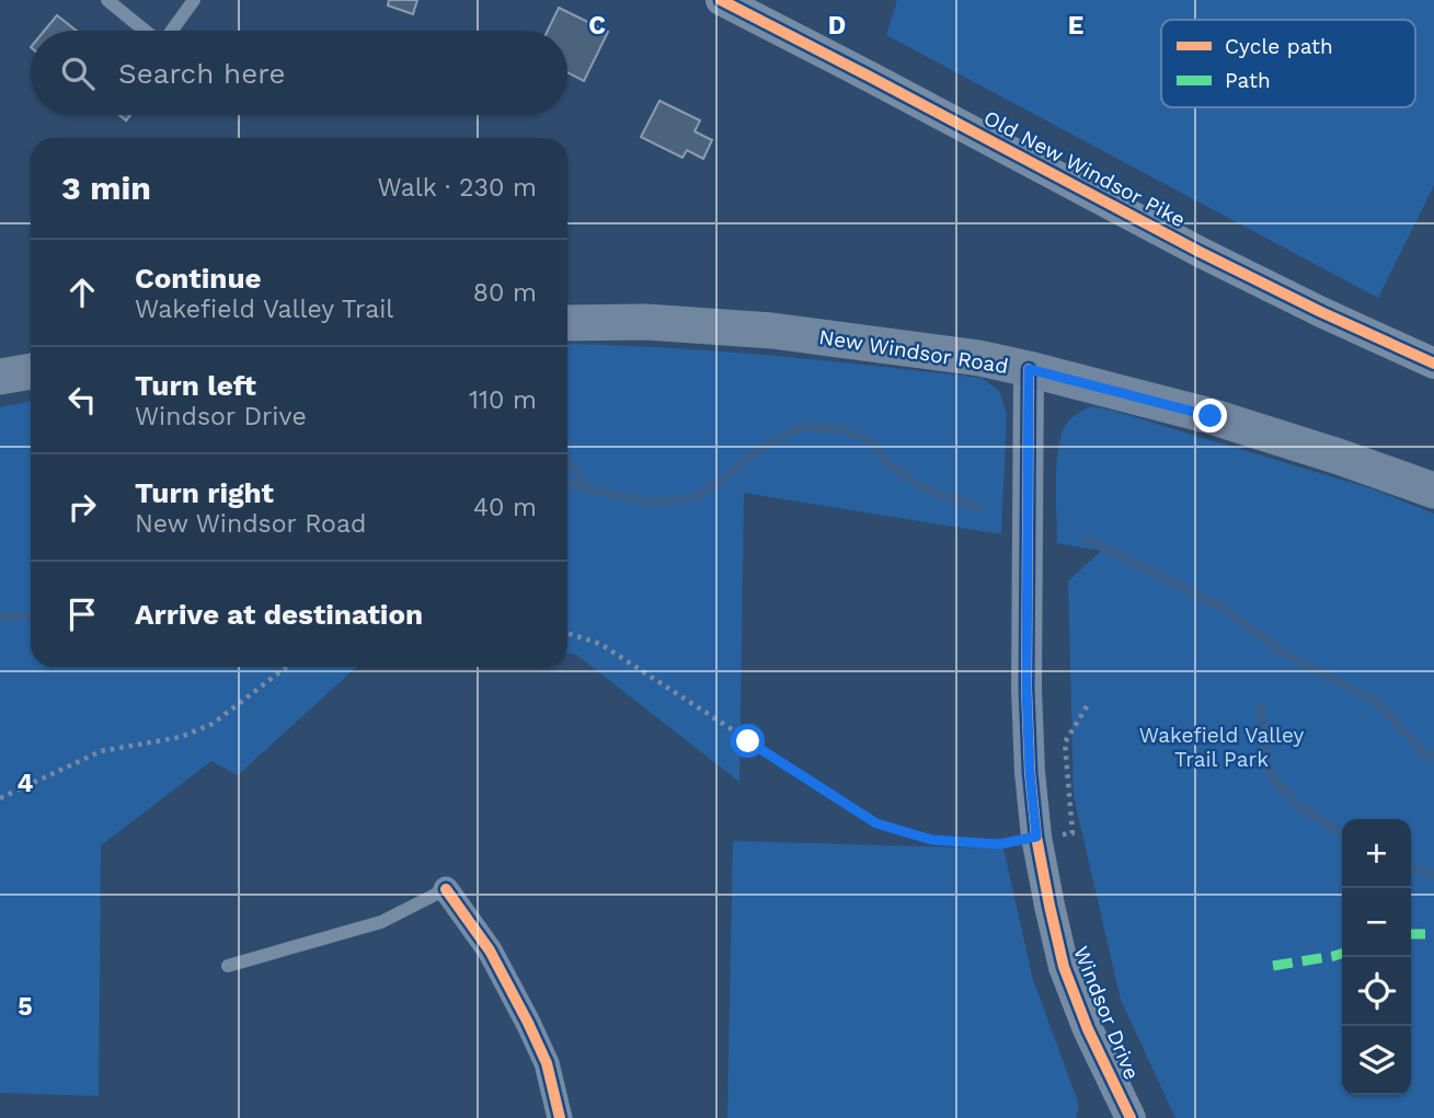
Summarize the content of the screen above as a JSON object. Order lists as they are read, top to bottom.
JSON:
{
  "streets": {
    "main road": ["New Windsor Road"],
    "street": ["Old New Windsor Pike", "Windsor Drive"]
  },
  "crossings": [
    ["New Windsor Road", "Windsor Drive"]
  ],
  "parks": ["Wakefield Valley Trail Park"],
  "legend": ["Cycle path", "Path"],
  "page": {
    "search": "Search here",
    "heading": ["3 min", "Walk · 230 m"],
    "list": [
      ["Continue", "Wakefield Valley Trail", "80 m"],
      ["Turn left", "Windsor Drive", "110 m"],
      ["Turn right", "New Windsor Road", "40 m"],
      "Arrive at destination"
    ],
    "map_buttons": ["+", "−"]
  },
  "grid": {
    "columns": ["C", "D", "E"],
    "rows": ["4", "5"]
  }
}
